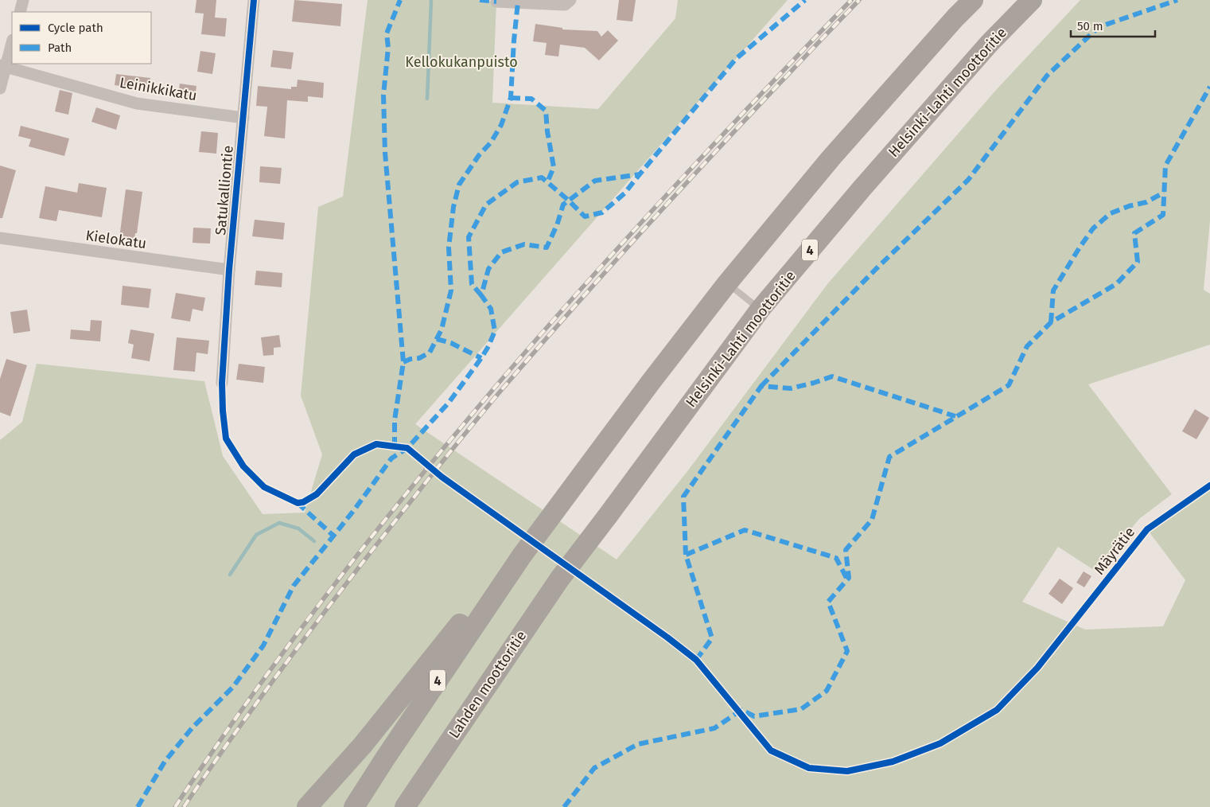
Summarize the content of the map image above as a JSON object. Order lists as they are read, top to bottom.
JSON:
{
  "streets": {
    "highway": ["Helsinki-Lahti moottoritie", "4", "Lahden moottoritie"],
    "street": ["Leinikkikatu", "Satukalliontie", "Kielokatu"],
    "lane": ["Mäyrätie"]
  },
  "crossings": [
    ["Leinikkikatu", "Satukalliontie"],
    ["Helsinki-Lahti moottoritie", "Lahden moottoritie"],
    ["Satukalliontie", "Kielokatu"]
  ],
  "parks": ["Kellokukanpuisto"],
  "legend": ["Cycle path", "Path"],
  "scale_bar": "50 m"
}
